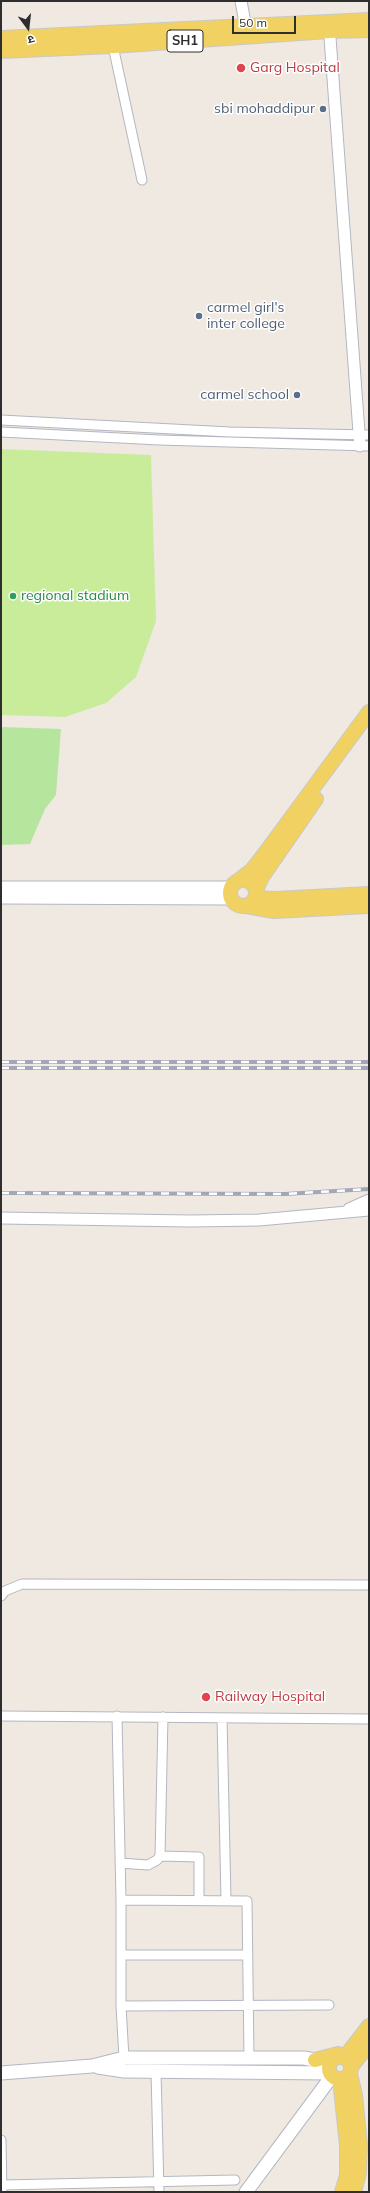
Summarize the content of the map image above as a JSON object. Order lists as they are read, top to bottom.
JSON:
{
  "streets": {
    "main road": ["SH1"]
  },
  "places": [
    "Garg Hospital",
    "sbi mohaddipur",
    "carmel girl's inter college",
    "carmel school",
    "regional stadium",
    "Railway Hospital"
  ],
  "scale_bar": "50 m",
  "north": "bottom"
}
